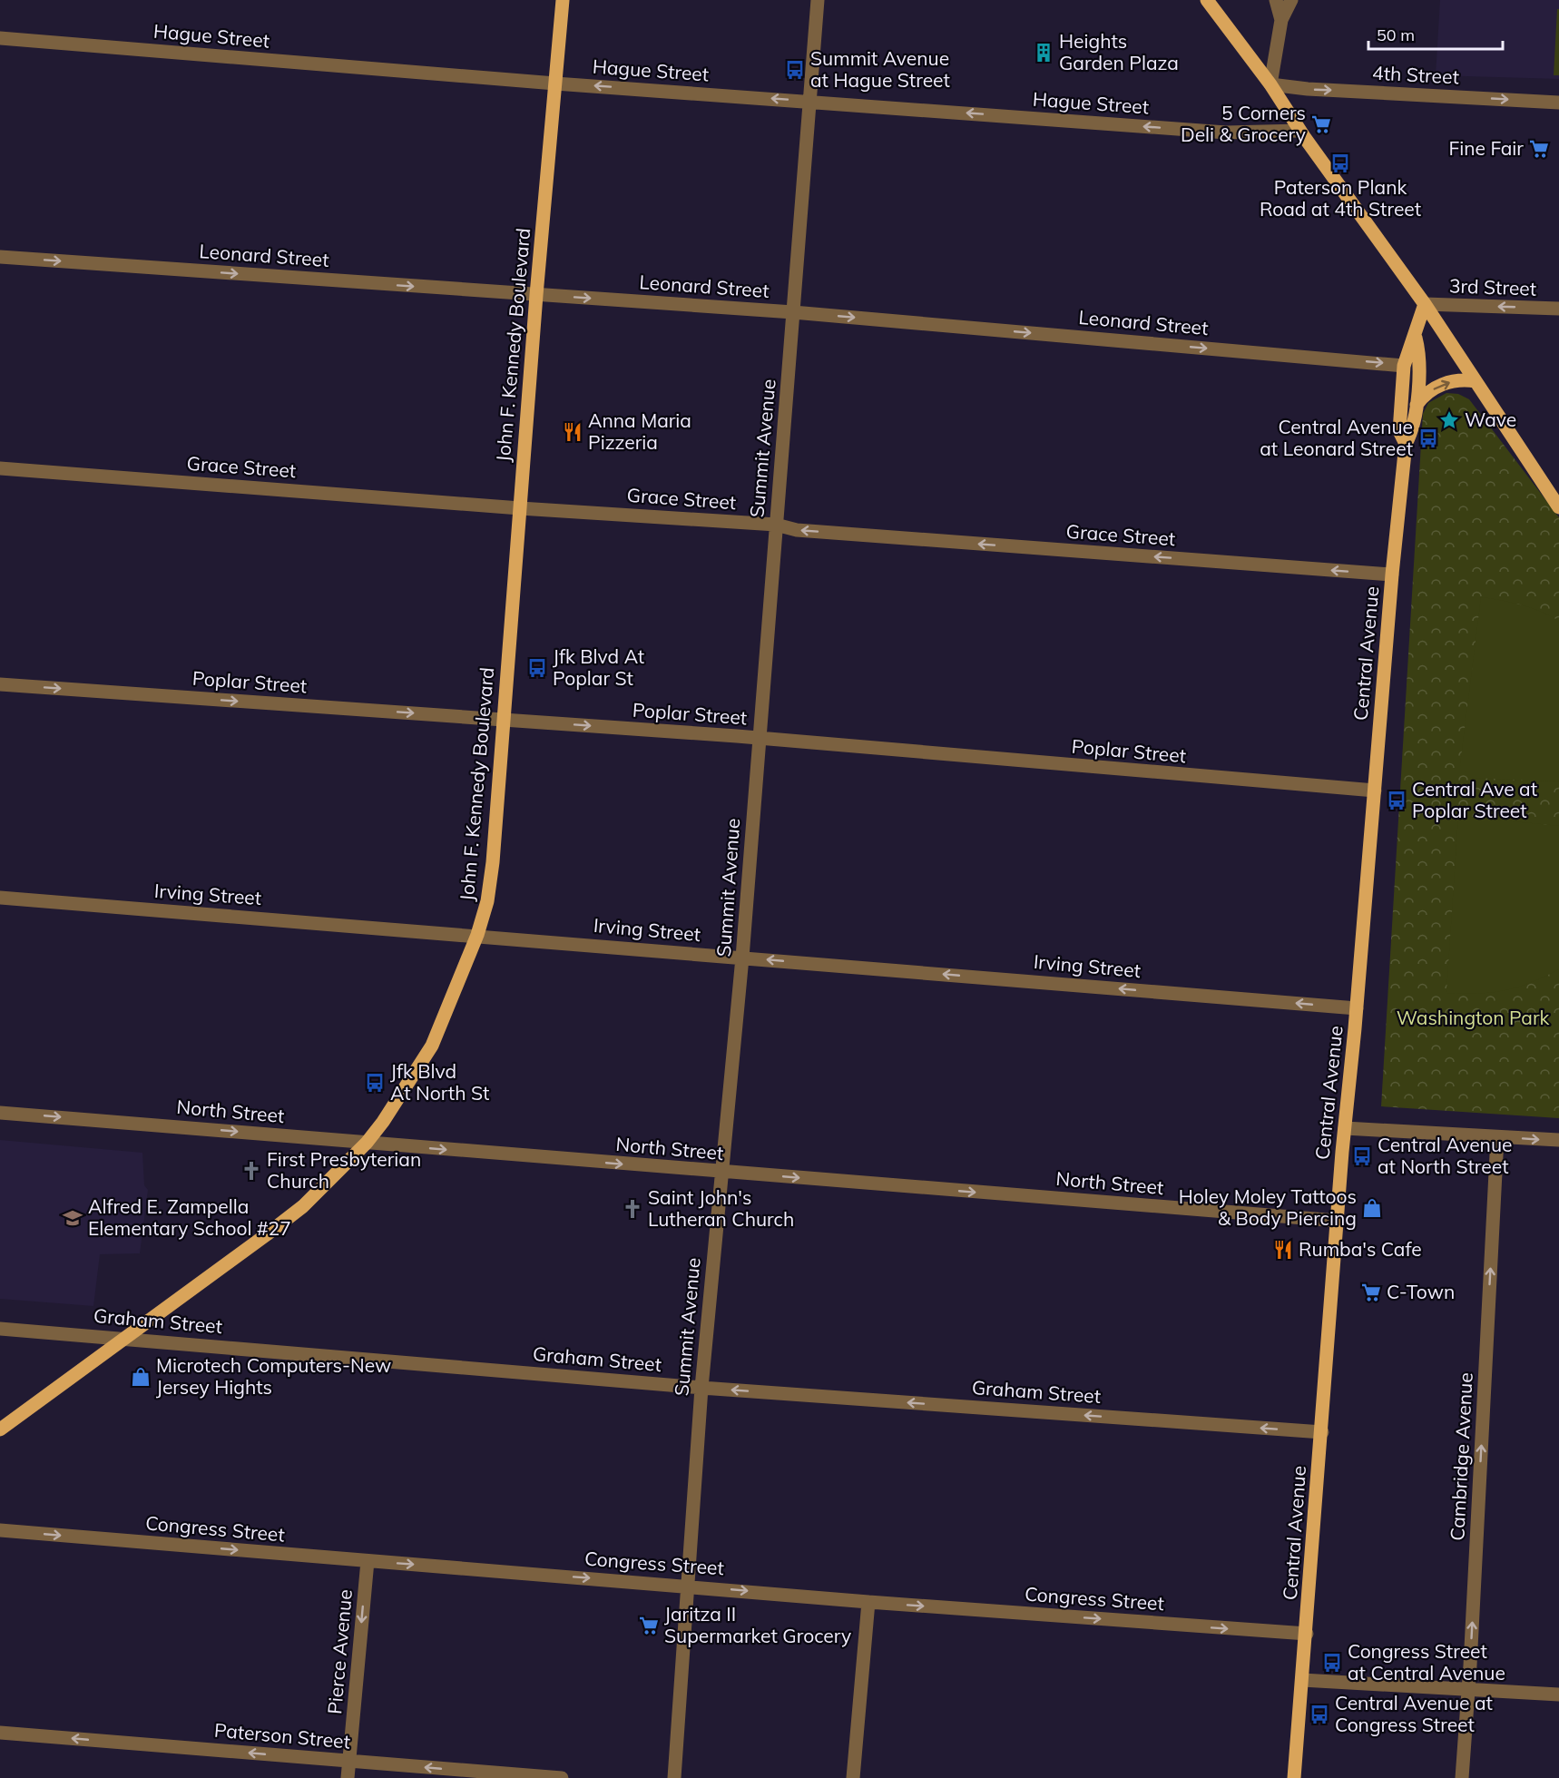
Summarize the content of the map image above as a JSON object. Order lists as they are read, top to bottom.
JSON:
{
  "streets": {
    "main road": ["John F. Kennedy Boulevard", "Central Avenue"],
    "street": [
      "Hague Street",
      "4th Street",
      "Leonard Street",
      "3rd Street",
      "Summit Avenue",
      "Grace Street",
      "Poplar Street",
      "Irving Street",
      "North Street",
      "Graham Street",
      "Cambridge Avenue",
      "Congress Street",
      "Pierce Avenue",
      "Paterson Street"
    ]
  },
  "crossings": [
    ["Hague Street", "John F. Kennedy Boulevard"],
    ["Hague Street", "Summit Avenue"],
    ["Leonard Street", "John F. Kennedy Boulevard"],
    ["Leonard Street", "Summit Avenue"],
    ["Leonard Street", "Central Avenue"],
    ["3rd Street", "Central Avenue"],
    ["John F. Kennedy Boulevard", "Grace Street"],
    ["John F. Kennedy Boulevard", "Poplar Street"],
    ["John F. Kennedy Boulevard", "Irving Street"],
    ["John F. Kennedy Boulevard", "North Street"],
    ["John F. Kennedy Boulevard", "Graham Street"],
    ["Summit Avenue", "Grace Street"],
    ["Summit Avenue", "Poplar Street"],
    ["Summit Avenue", "Irving Street"],
    ["Summit Avenue", "North Street"],
    ["Summit Avenue", "Graham Street"],
    ["Summit Avenue", "Congress Street"],
    ["Grace Street", "Central Avenue"],
    ["Central Avenue", "Poplar Street"],
    ["Central Avenue", "Irving Street"],
    ["Central Avenue", "North Street"],
    ["Central Avenue", "Graham Street"],
    ["Central Avenue", "Congress Street"],
    ["Congress Street", "Pierce Avenue"],
    ["Pierce Avenue", "Paterson Street"]
  ],
  "one_way": [
    "Hague Street",
    "4th Street",
    "Leonard Street",
    "3rd Street",
    "Grace Street",
    "Poplar Street",
    "Irving Street",
    "North Street",
    "Graham Street",
    "Cambridge Avenue",
    "Congress Street",
    "Pierce Avenue",
    "Paterson Street"
  ],
  "parks": ["Washington Park"],
  "places": {
    "building": ["Heights Garden Plaza"],
    "bus stop": [
      "Summit Avenue at Hague Street",
      "Paterson Plank Road at 4th Street",
      "Central Avenue at Leonard Street",
      "Jfk Blvd At Poplar St",
      "Central Ave at Poplar Street",
      "Jfk Blvd At North St",
      "Central Avenue at North Street",
      "Congress Street at Central Avenue",
      "Central Avenue at Congress Street"
    ],
    "supermarket": [
      "5 Corners Deli & Grocery",
      "Fine Fair",
      "C-Town",
      "Jaritza II Supermarket Grocery"
    ],
    "place": ["Wave"],
    "restaurant": ["Anna Maria Pizzeria", "Rumba's Cafe"],
    "church": ["First Presbyterian Church", "Saint John's Lutheran Church"],
    "shop": ["Holey Moley Tattoos & Body Piercing", "Microtech Computers-New Jersey Hights"],
    "school or university": ["Alfred E. Zampella Elementary School #27"]
  },
  "scale_bar": "50 m"
}
